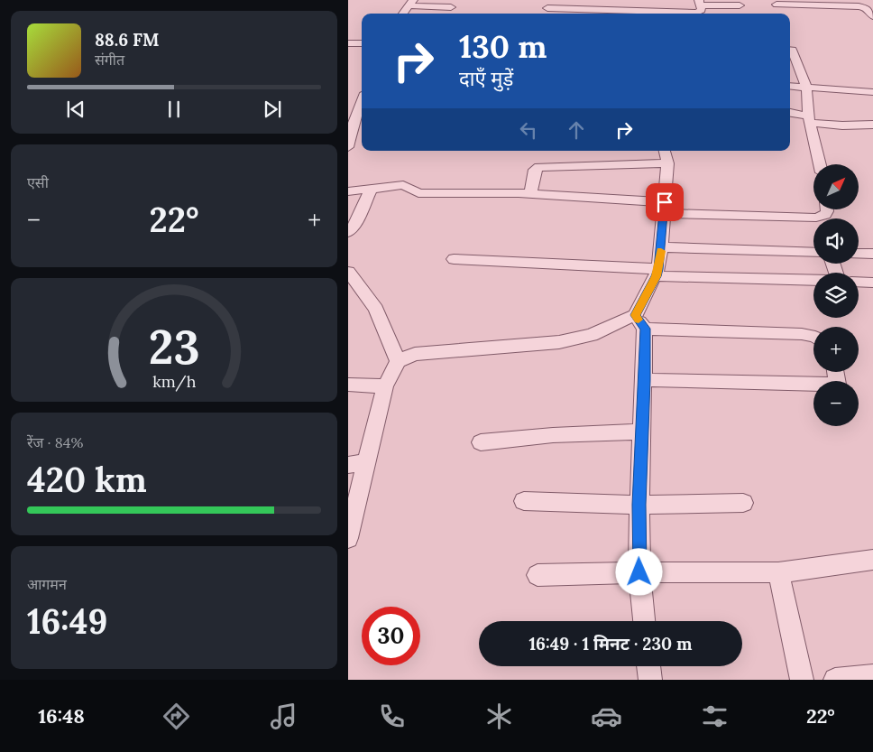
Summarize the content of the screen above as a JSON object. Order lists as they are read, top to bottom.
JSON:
{
  "north": "top right",
  "page": {
    "turn": ["130 m", "दाएँ मुड़ें"],
    "song": ["88.6 FM", "संगीत"],
    "tile": [
      "एसी",
      ["रेंज · 84%", "420 km"],
      ["आगमन", "16:49"]
    ],
    "map_buttons": ["+", "−"],
    "heat": ["−", "22°", "+"],
    "limit": "30",
    "trip": "16:49 · 1 मिनट · 230 m",
    "tabs": ["16:48", "22°"],
    "gauge": ["23", "km/h"]
  }
}
